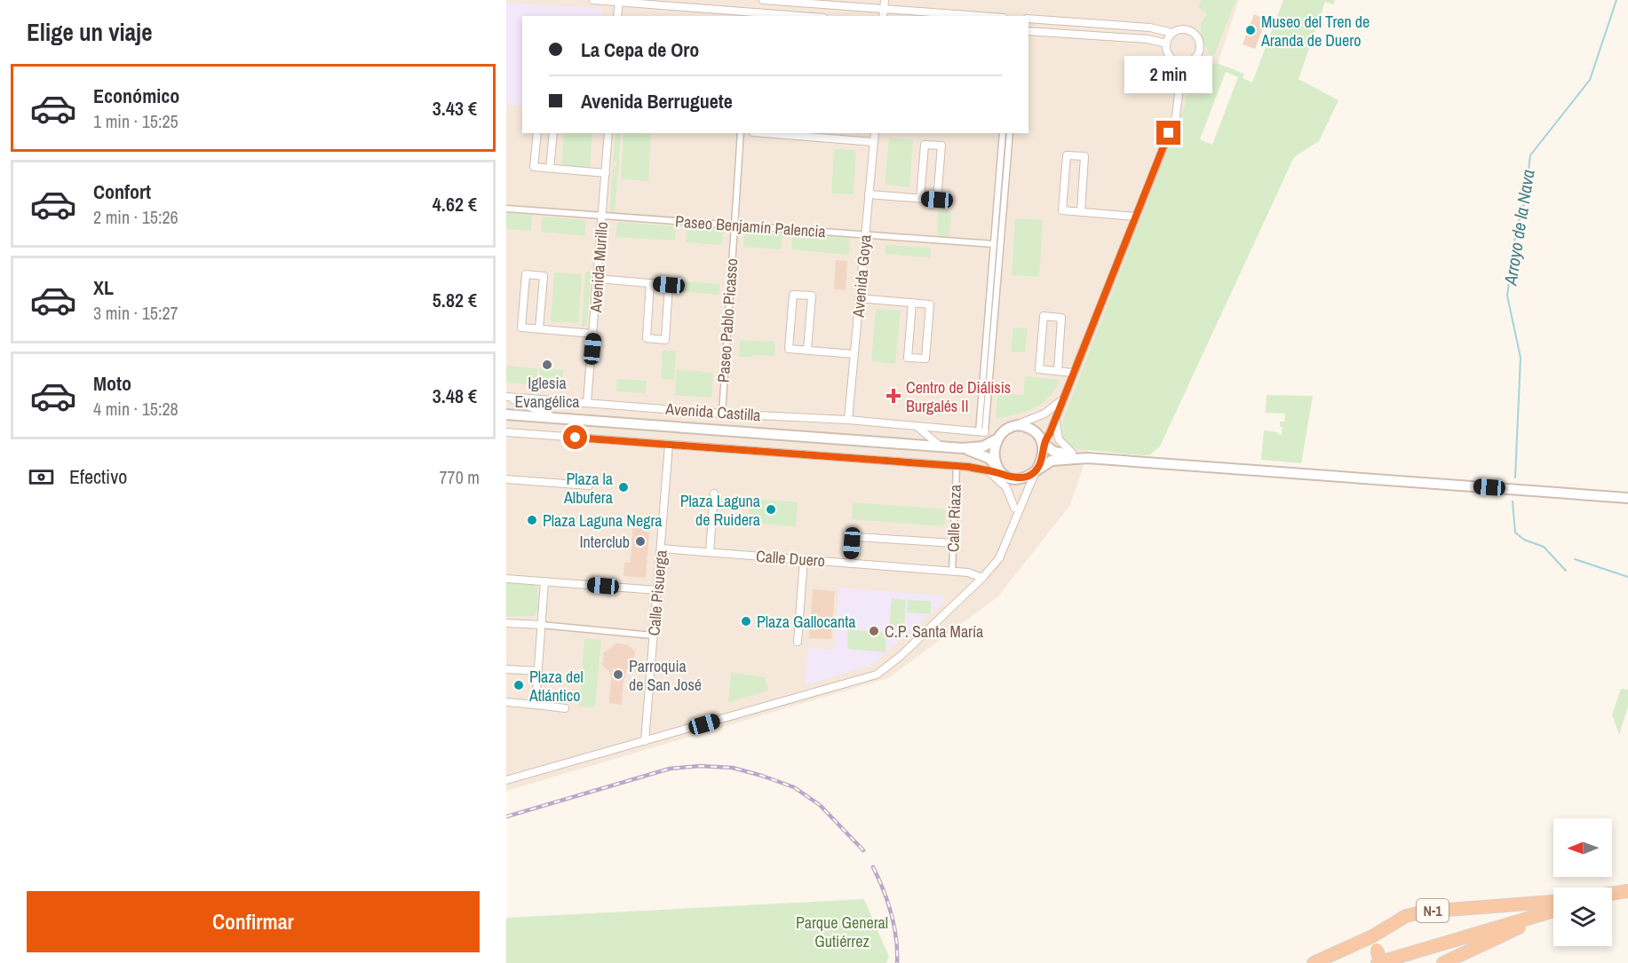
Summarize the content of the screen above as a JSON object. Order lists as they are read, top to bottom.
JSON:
{
  "streets": {
    "highway": ["N-1"],
    "street": [
      "Paseo Benjamín Palencia",
      "Avenida Murillo",
      "Avenida Goya",
      "Paseo Pablo Picasso",
      "Avenida Castilla",
      "Calle Riaza",
      "Calle Duero",
      "Calle Pisuerga"
    ]
  },
  "crossings": [
    ["Paseo Benjamín Palencia", "Avenida Murillo"],
    ["Paseo Benjamín Palencia", "Avenida Goya"],
    ["Paseo Benjamín Palencia", "Paseo Pablo Picasso"],
    ["Avenida Murillo", "Avenida Castilla"],
    ["Avenida Goya", "Avenida Castilla"],
    ["Paseo Pablo Picasso", "Avenida Castilla"],
    ["Calle Riaza", "Calle Duero"],
    ["Calle Duero", "Calle Pisuerga"]
  ],
  "water": ["Arroyo de la Nava"],
  "parks": ["Parque General Gutiérrez"],
  "places": {
    "other": [
      "Museo del Tren de Aranda de Duero",
      "Iglesia Evangélica",
      "Plaza la Albufera",
      "Plaza Laguna de Ruidera",
      "Plaza Laguna Negra",
      "Interclub",
      "Plaza Gallocanta",
      "C.P. Santa María",
      "Parroquia de San José",
      "Plaza del Atlántico"
    ],
    "health": ["Centro de Diálisis Burgalés II"]
  },
  "north": "left",
  "page": {
    "heading": "Elige un viaje",
    "banner": ["La Cepa de Oro", "Avenida Berruguete"],
    "bubble": "2 min",
    "list": [
      {
        "name": "Económico",
        "note": "1 min · 15:25",
        "value": "3.43 €"
      },
      {
        "name": "Confort",
        "note": "2 min · 15:26",
        "value": "4.62 €"
      },
      {
        "name": "XL",
        "note": "3 min · 15:27",
        "value": "5.82 €"
      },
      {
        "name": "Moto",
        "note": "4 min · 15:28",
        "value": "3.48 €"
      }
    ],
    "pay": ["Efectivo", "770 m"],
    "buttons": "Confirmar"
  }
}
